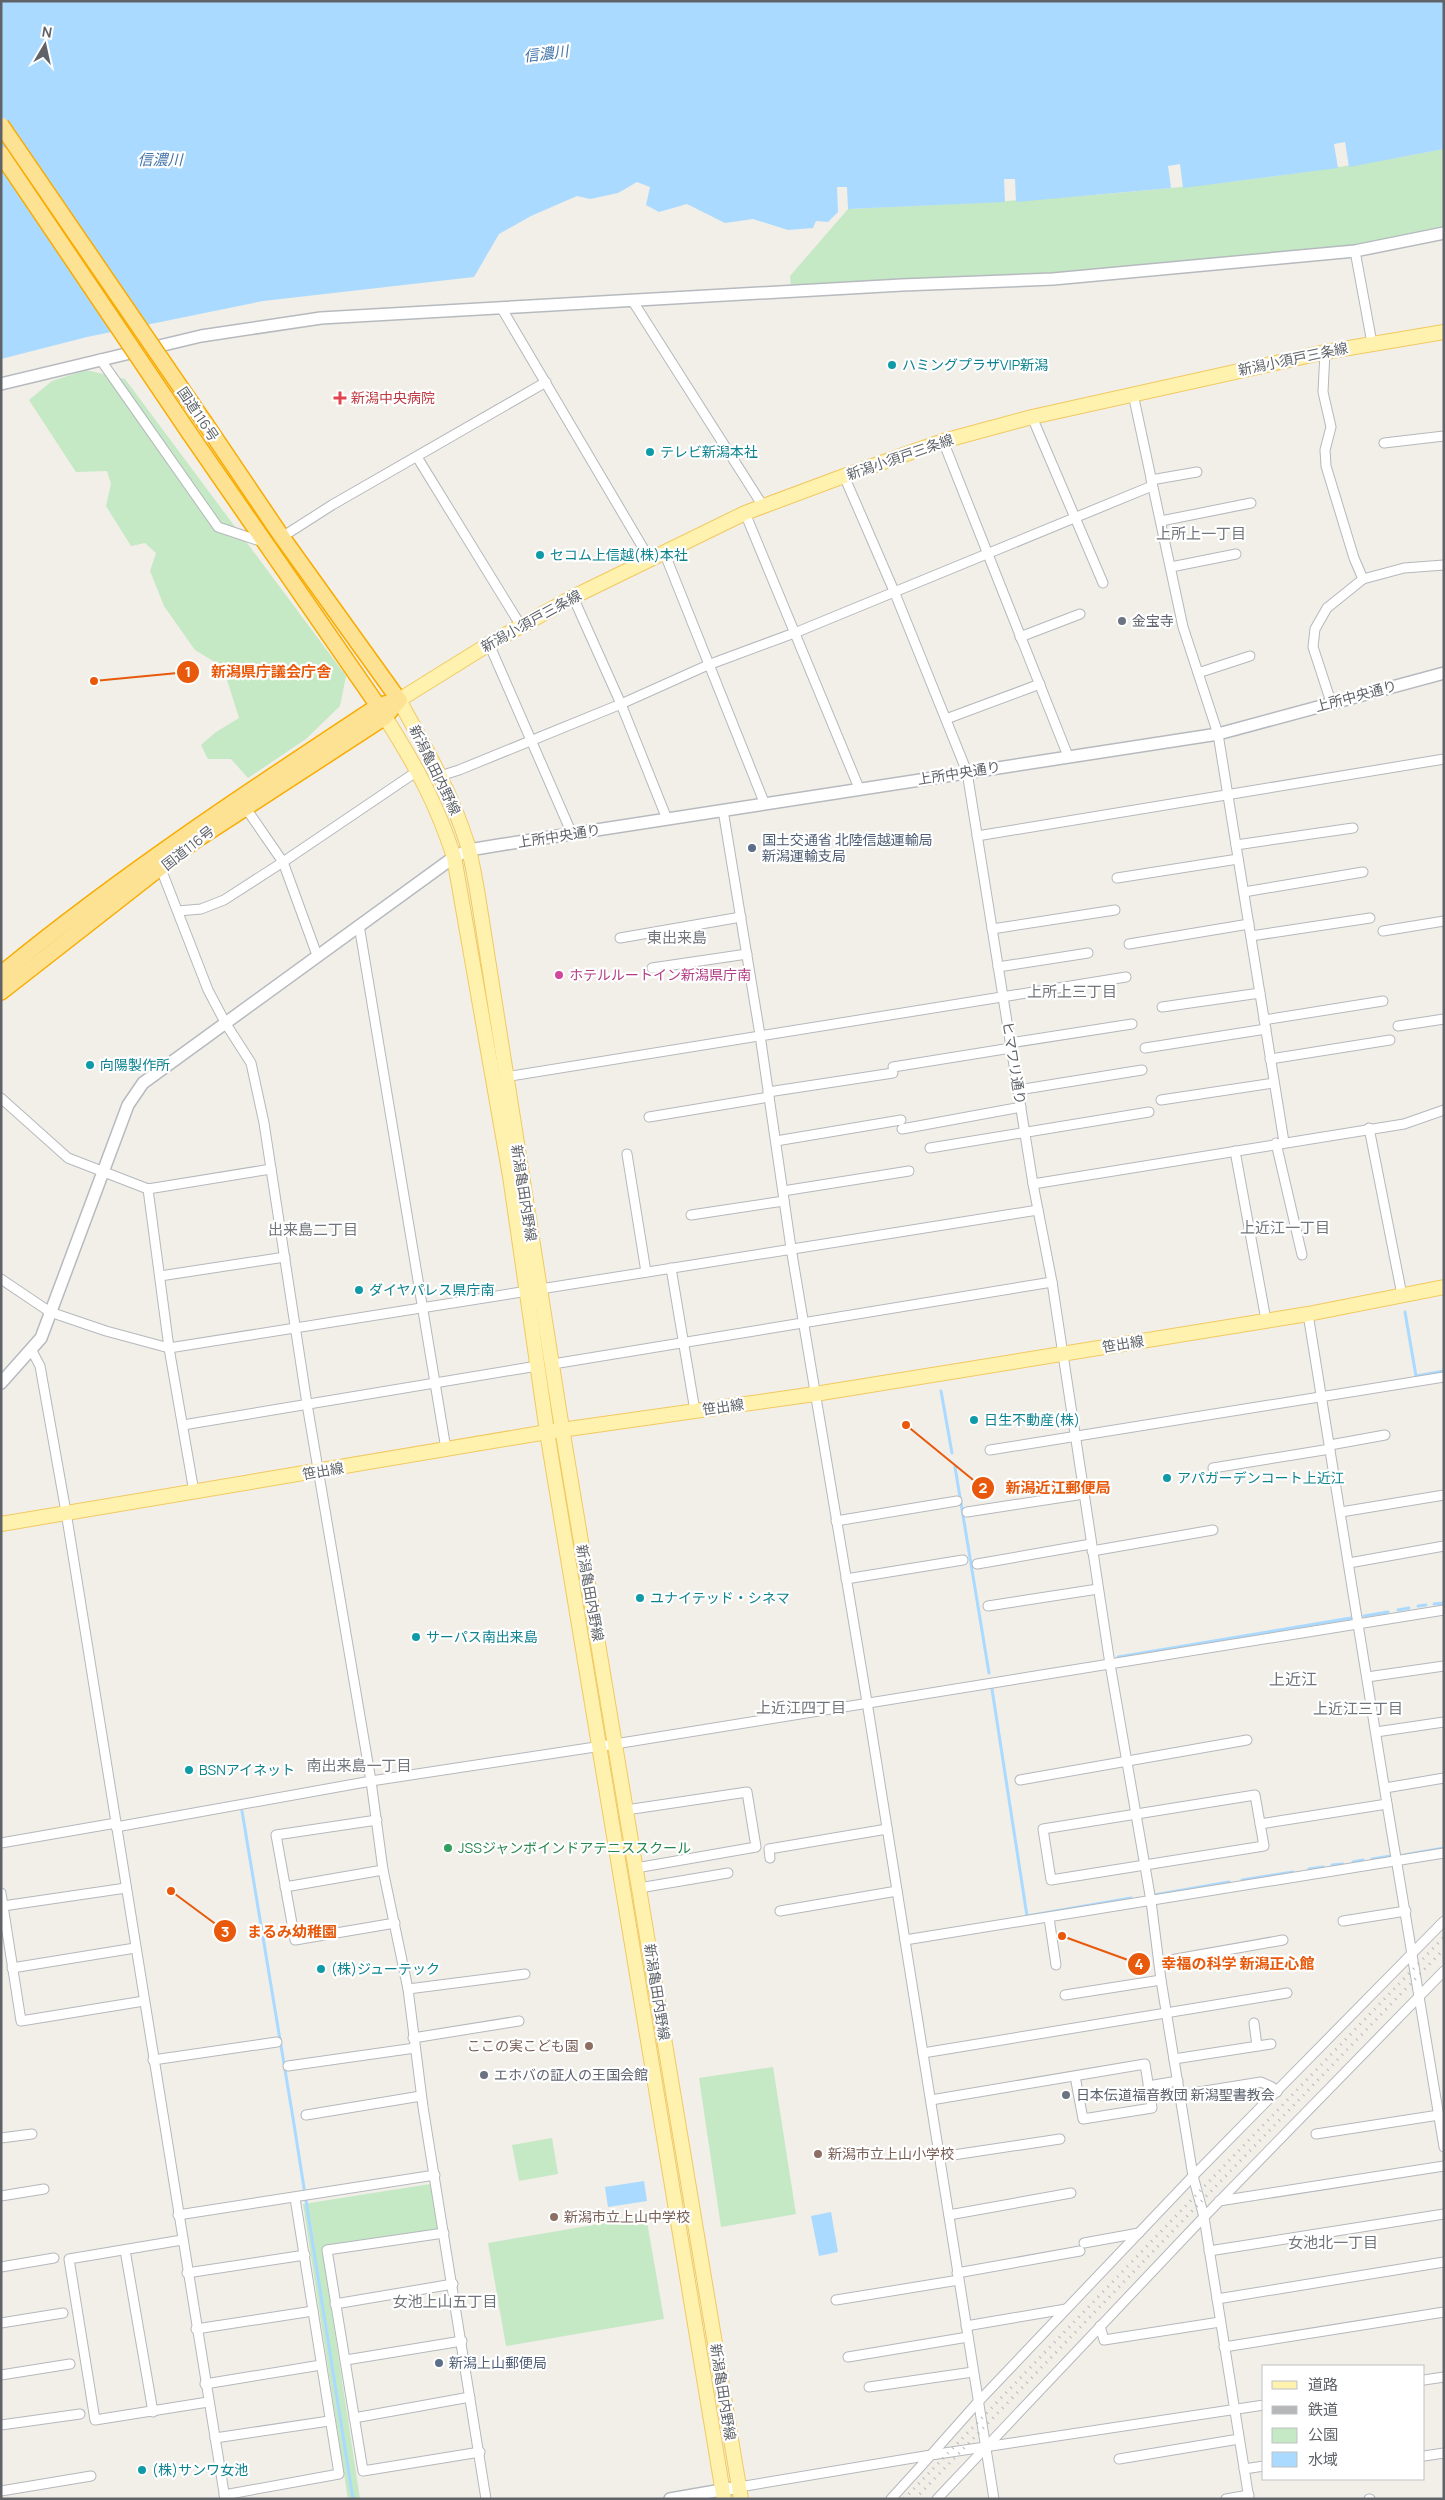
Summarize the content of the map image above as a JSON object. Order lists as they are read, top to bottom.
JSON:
{
  "streets": {
    "highway": ["国道116号"],
    "main road": ["新潟小須戸三条線", "新潟亀田内野線", "笹出線"],
    "street": ["上所中央通り", "ヒマワリ通り"]
  },
  "crossings": [
    ["新潟小須戸三条線", "国道116号"],
    ["新潟小須戸三条線", "新潟亀田内野線"],
    ["新潟小須戸三条線", "ヒマワリ通り"],
    ["国道116号", "新潟亀田内野線"],
    ["上所中央通り", "新潟亀田内野線"],
    ["上所中央通り", "ヒマワリ通り"],
    ["新潟亀田内野線", "笹出線"],
    ["ヒマワリ通り", "笹出線"]
  ],
  "districts": [
    "上所上一丁目",
    "東出来島",
    "上所上三丁目",
    "上近江一丁目",
    "出来島二丁目",
    "上近江",
    "上近江四丁目",
    "上近江三丁目",
    "南出来島一丁目",
    "女池北一丁目",
    "女池上山五丁目"
  ],
  "water": ["信濃川"],
  "places": {
    "other": [
      "ハミングプラザVIP新潟",
      "テレビ新潟本社",
      "セコム上信越(株)本社",
      "金宝寺",
      "新潟県庁議会庁舎",
      "国土交通省 北陸信越運輸局 新潟運輸支局",
      "ホテルルートイン新潟県庁南",
      "向陽製作所",
      "ダイヤパレス県庁南",
      "日生不動産(株)",
      "新潟近江郵便局",
      "アパガーデンコート上近江",
      "ユナイテッド・シネマ",
      "サーパス南出来島",
      "BSNアイネット",
      "JSSジャンボインドアテニススクール",
      "まるみ幼稚園",
      "幸福の科学 新潟正心館",
      "(株)ジューテック",
      "ここの実こども園",
      "エホバの証人の王国会館",
      "日本伝道福音教団 新潟聖書教会",
      "新潟市立上山小学校",
      "新潟市立上山中学校",
      "新潟上山郵便局",
      "(株)サンワ女池"
    ],
    "health": ["新潟中央病院"]
  },
  "legend": [
    "道路",
    "鉄道",
    "公園",
    "水域"
  ],
  "north": "top"
}
